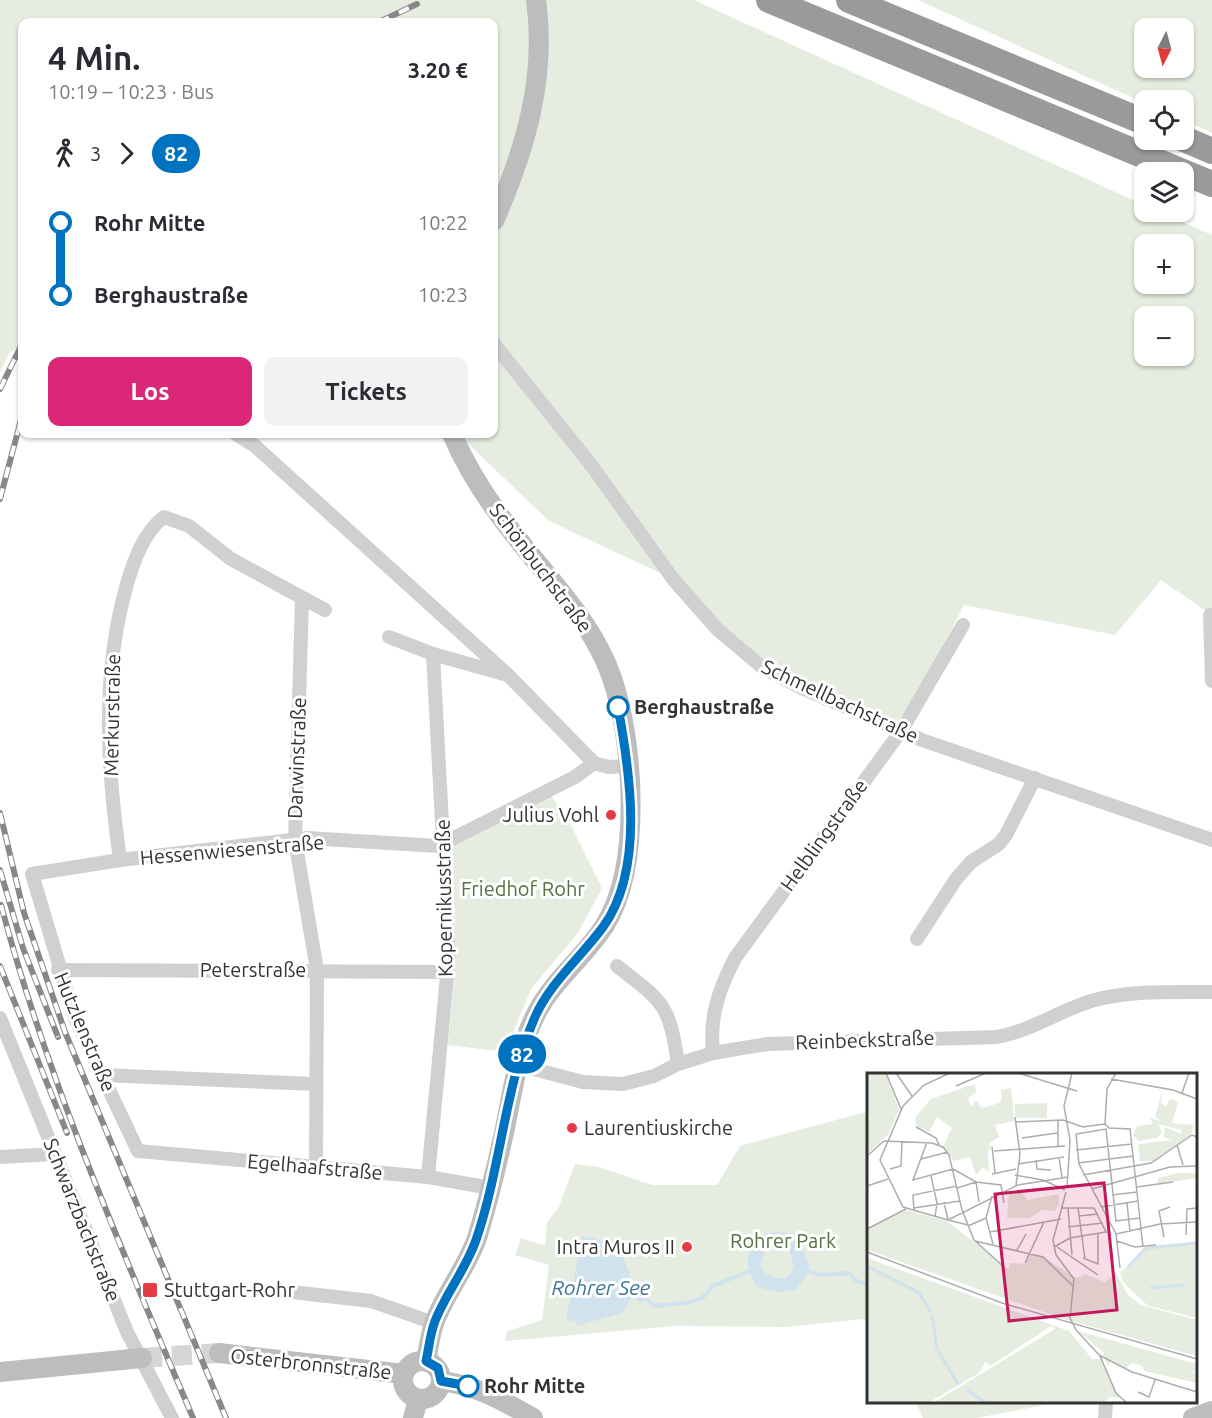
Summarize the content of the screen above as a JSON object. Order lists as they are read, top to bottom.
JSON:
{
  "streets": {
    "main road": ["Schönbuchstraße", "Osterbronnstraße"],
    "street": [
      "Schmellbachstraße",
      "Merkurstraße",
      "Darwinstraße",
      "Helblingstraße",
      "Hessenwiesenstraße",
      "Kopernikusstraße",
      "Peterstraße",
      "Hutzlenstraße",
      "Reinbeckstraße",
      "Egelhaafstraße",
      "Schwarzbachstraße"
    ]
  },
  "crossings": [
    ["Schönbuchstraße", "Reinbeckstraße"],
    ["Schönbuchstraße", "Egelhaafstraße"],
    ["Schmellbachstraße", "Helblingstraße"],
    ["Merkurstraße", "Darwinstraße"],
    ["Merkurstraße", "Hessenwiesenstraße"],
    ["Darwinstraße", "Hessenwiesenstraße"],
    ["Darwinstraße", "Peterstraße"],
    ["Darwinstraße", "Egelhaafstraße"],
    ["Helblingstraße", "Reinbeckstraße"],
    ["Hessenwiesenstraße", "Kopernikusstraße"],
    ["Hessenwiesenstraße", "Hutzlenstraße"],
    ["Kopernikusstraße", "Peterstraße"],
    ["Kopernikusstraße", "Egelhaafstraße"],
    ["Peterstraße", "Hutzlenstraße"],
    ["Hutzlenstraße", "Egelhaafstraße"]
  ],
  "water": ["Rohrer See"],
  "parks": ["Friedhof Rohr", "Rohrer Park"],
  "places": {
    "other": [
      "Berghaustraße",
      "Julius Vohl",
      "Laurentiuskirche",
      "Intra Muros II",
      "Rohr Mitte"
    ],
    "transit": ["Stuttgart-Rohr"]
  },
  "lines": ["bus line 82"],
  "north": "bottom",
  "page": {
    "on_map": "82",
    "map_buttons": ["+", "−"],
    "heading": ["4 Min.", "10:19 – 10:23 · Bus", "3.20 €"],
    "legs": ["3", "82"],
    "list": [
      {
        "name": "Rohr Mitte",
        "value": "10:22"
      },
      {
        "name": "Berghaustraße",
        "value": "10:23"
      }
    ],
    "buttons": ["Los", "Tickets"]
  }
}
